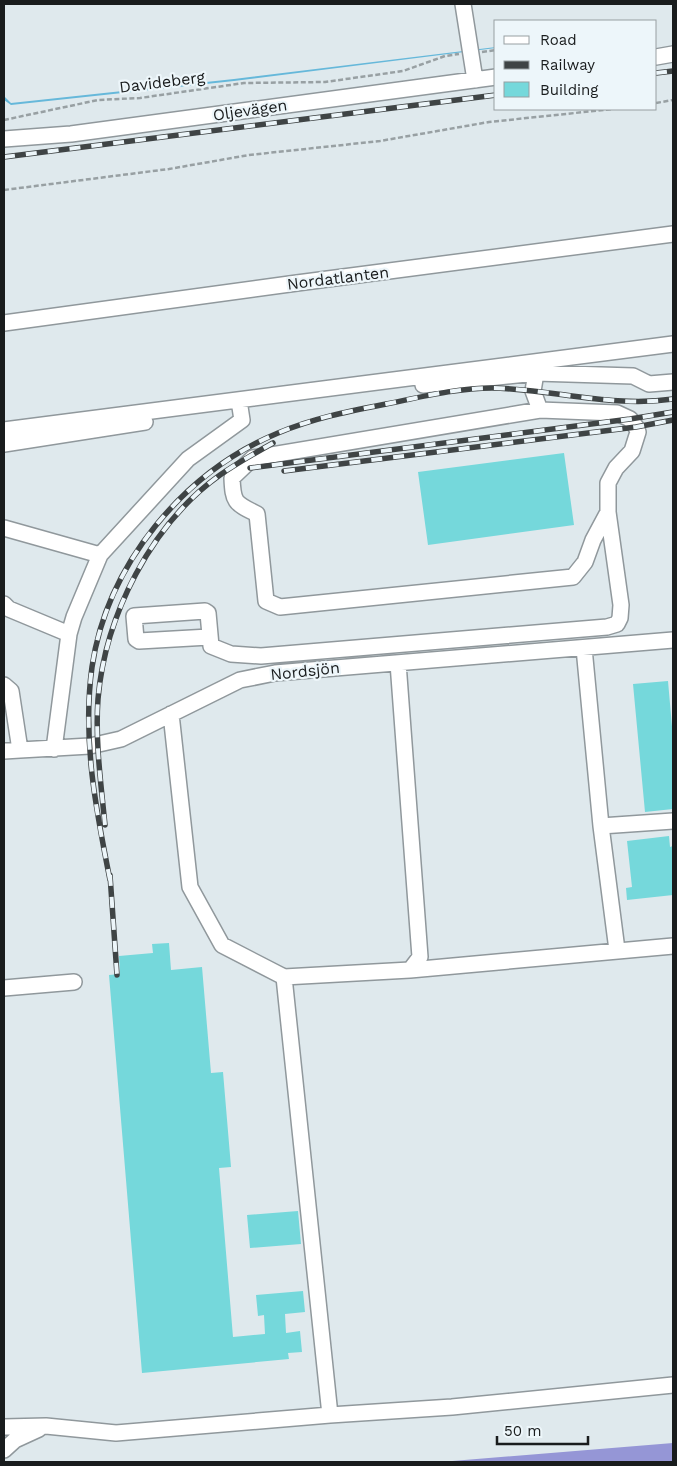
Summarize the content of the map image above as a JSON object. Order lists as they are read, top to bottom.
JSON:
{
  "streets": {
    "street": ["Oljevägen", "Nordatlanten", "Nordsjön"],
    "path": ["Davideberg"]
  },
  "legend": ["Road", "Railway", "Building"],
  "scale_bar": "50 m"
}
